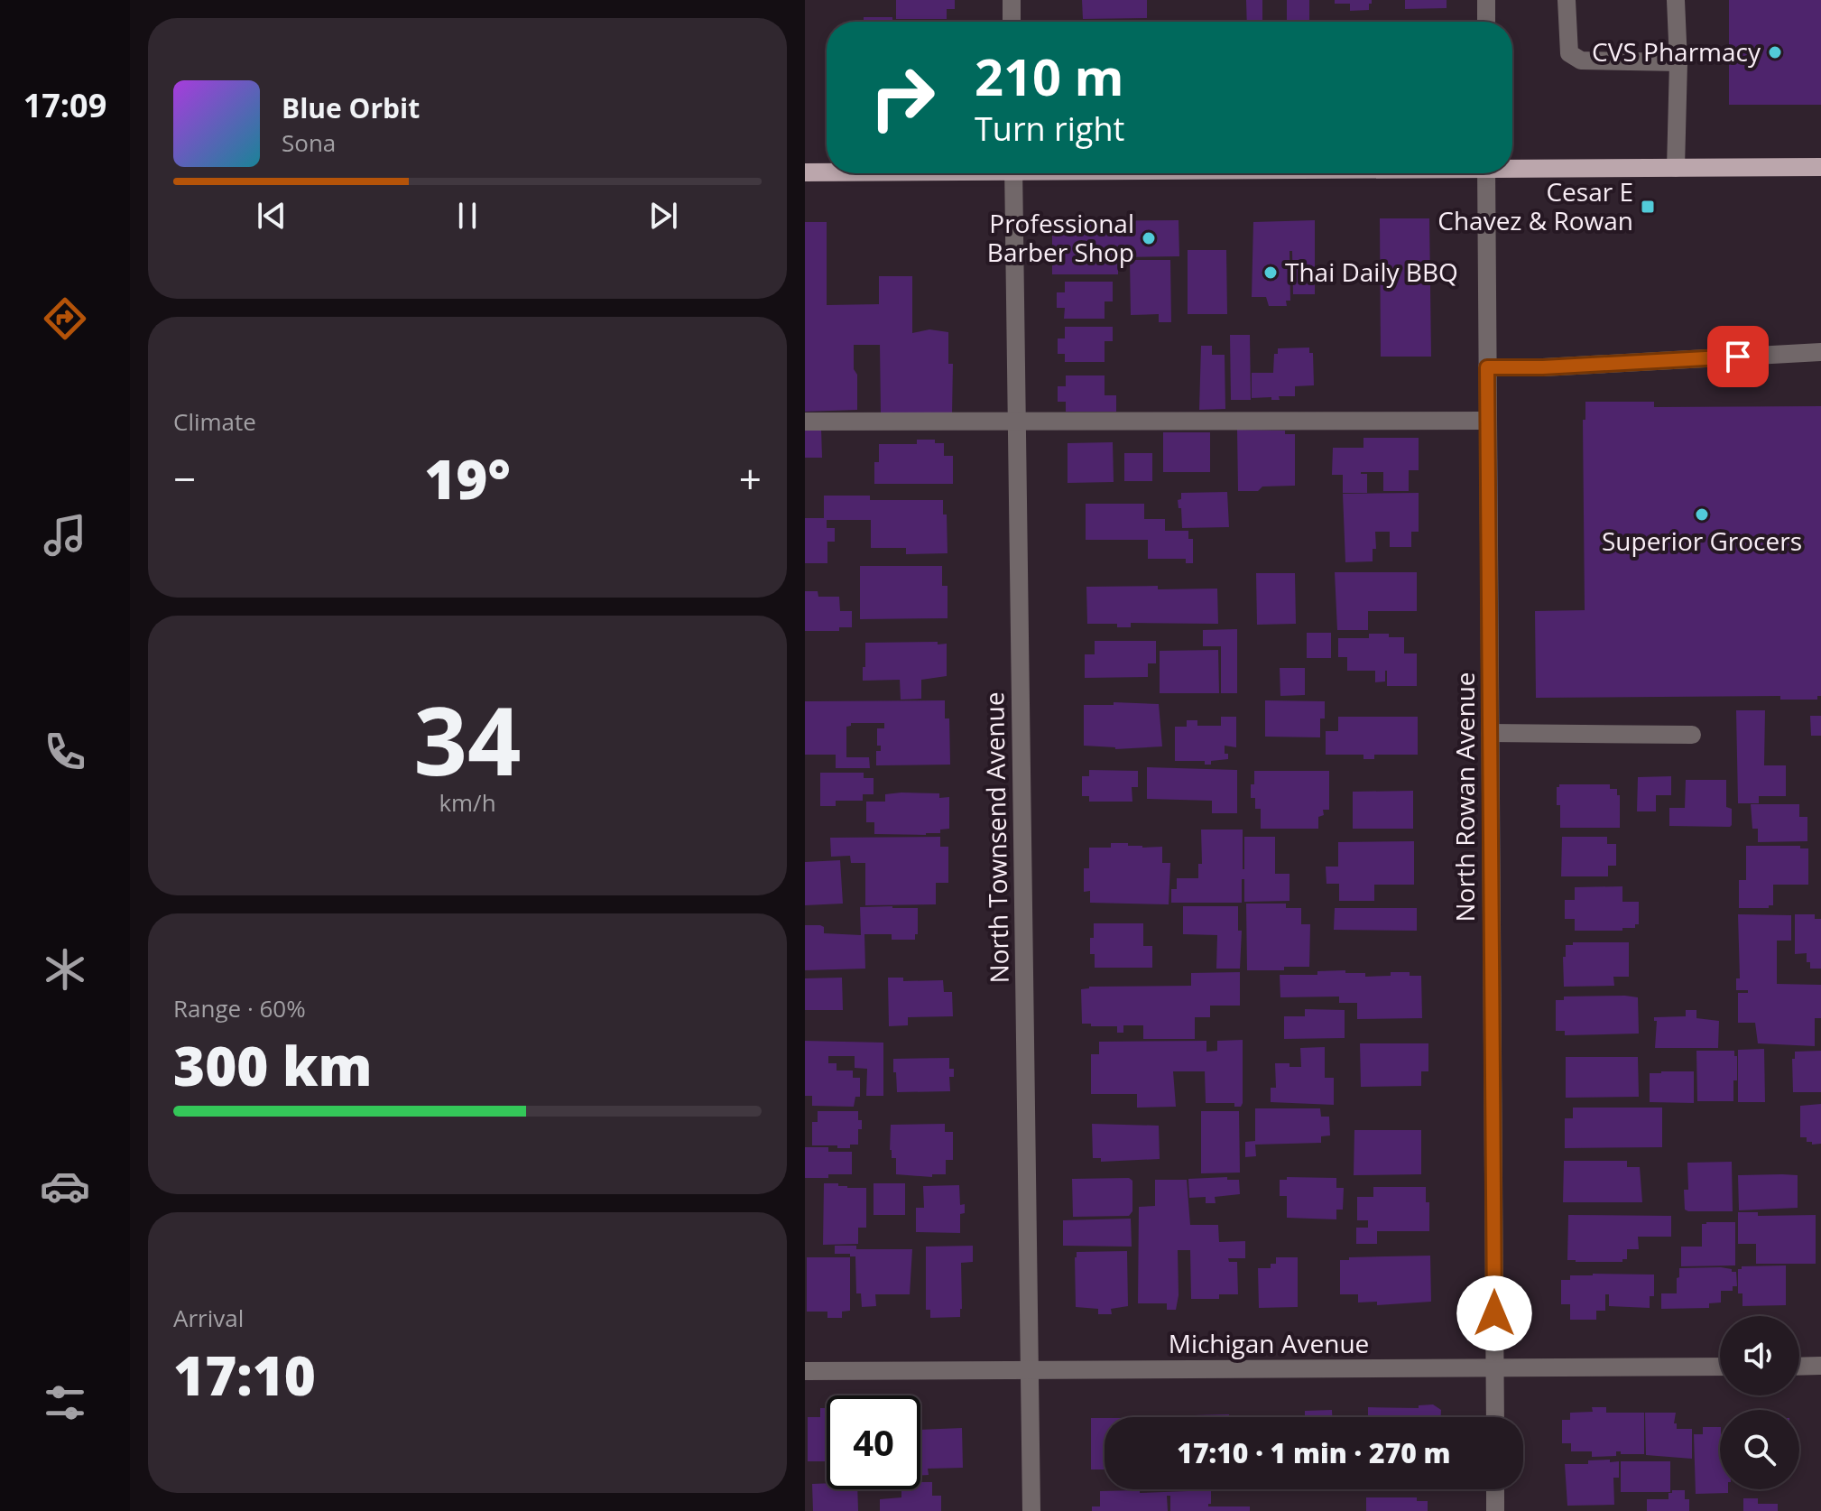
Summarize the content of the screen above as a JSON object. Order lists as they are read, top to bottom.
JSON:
{
  "streets": {
    "street": ["North Rowan Avenue", "North Townsend Avenue", "Michigan Avenue"]
  },
  "crossings": [
    ["North Rowan Avenue", "Michigan Avenue"],
    ["North Townsend Avenue", "Michigan Avenue"]
  ],
  "places": {
    "other": [
      "CVS Pharmacy",
      "Professional Barber Shop",
      "Thai Daily BBQ",
      "Superior Grocers"
    ],
    "transit": ["Cesar E Chavez & Rowan"]
  },
  "page": {
    "tabs": "17:09",
    "turn": ["210 m", "Turn right"],
    "song": ["Blue Orbit", "Sona"],
    "tile": [
      "Climate",
      ["34", "km/h"],
      ["Range · 60%", "300 km"],
      ["Arrival", "17:10"]
    ],
    "heat": ["−", "19°", "+"],
    "limit": "40",
    "trip": "17:10 · 1 min · 270 m"
  }
}
